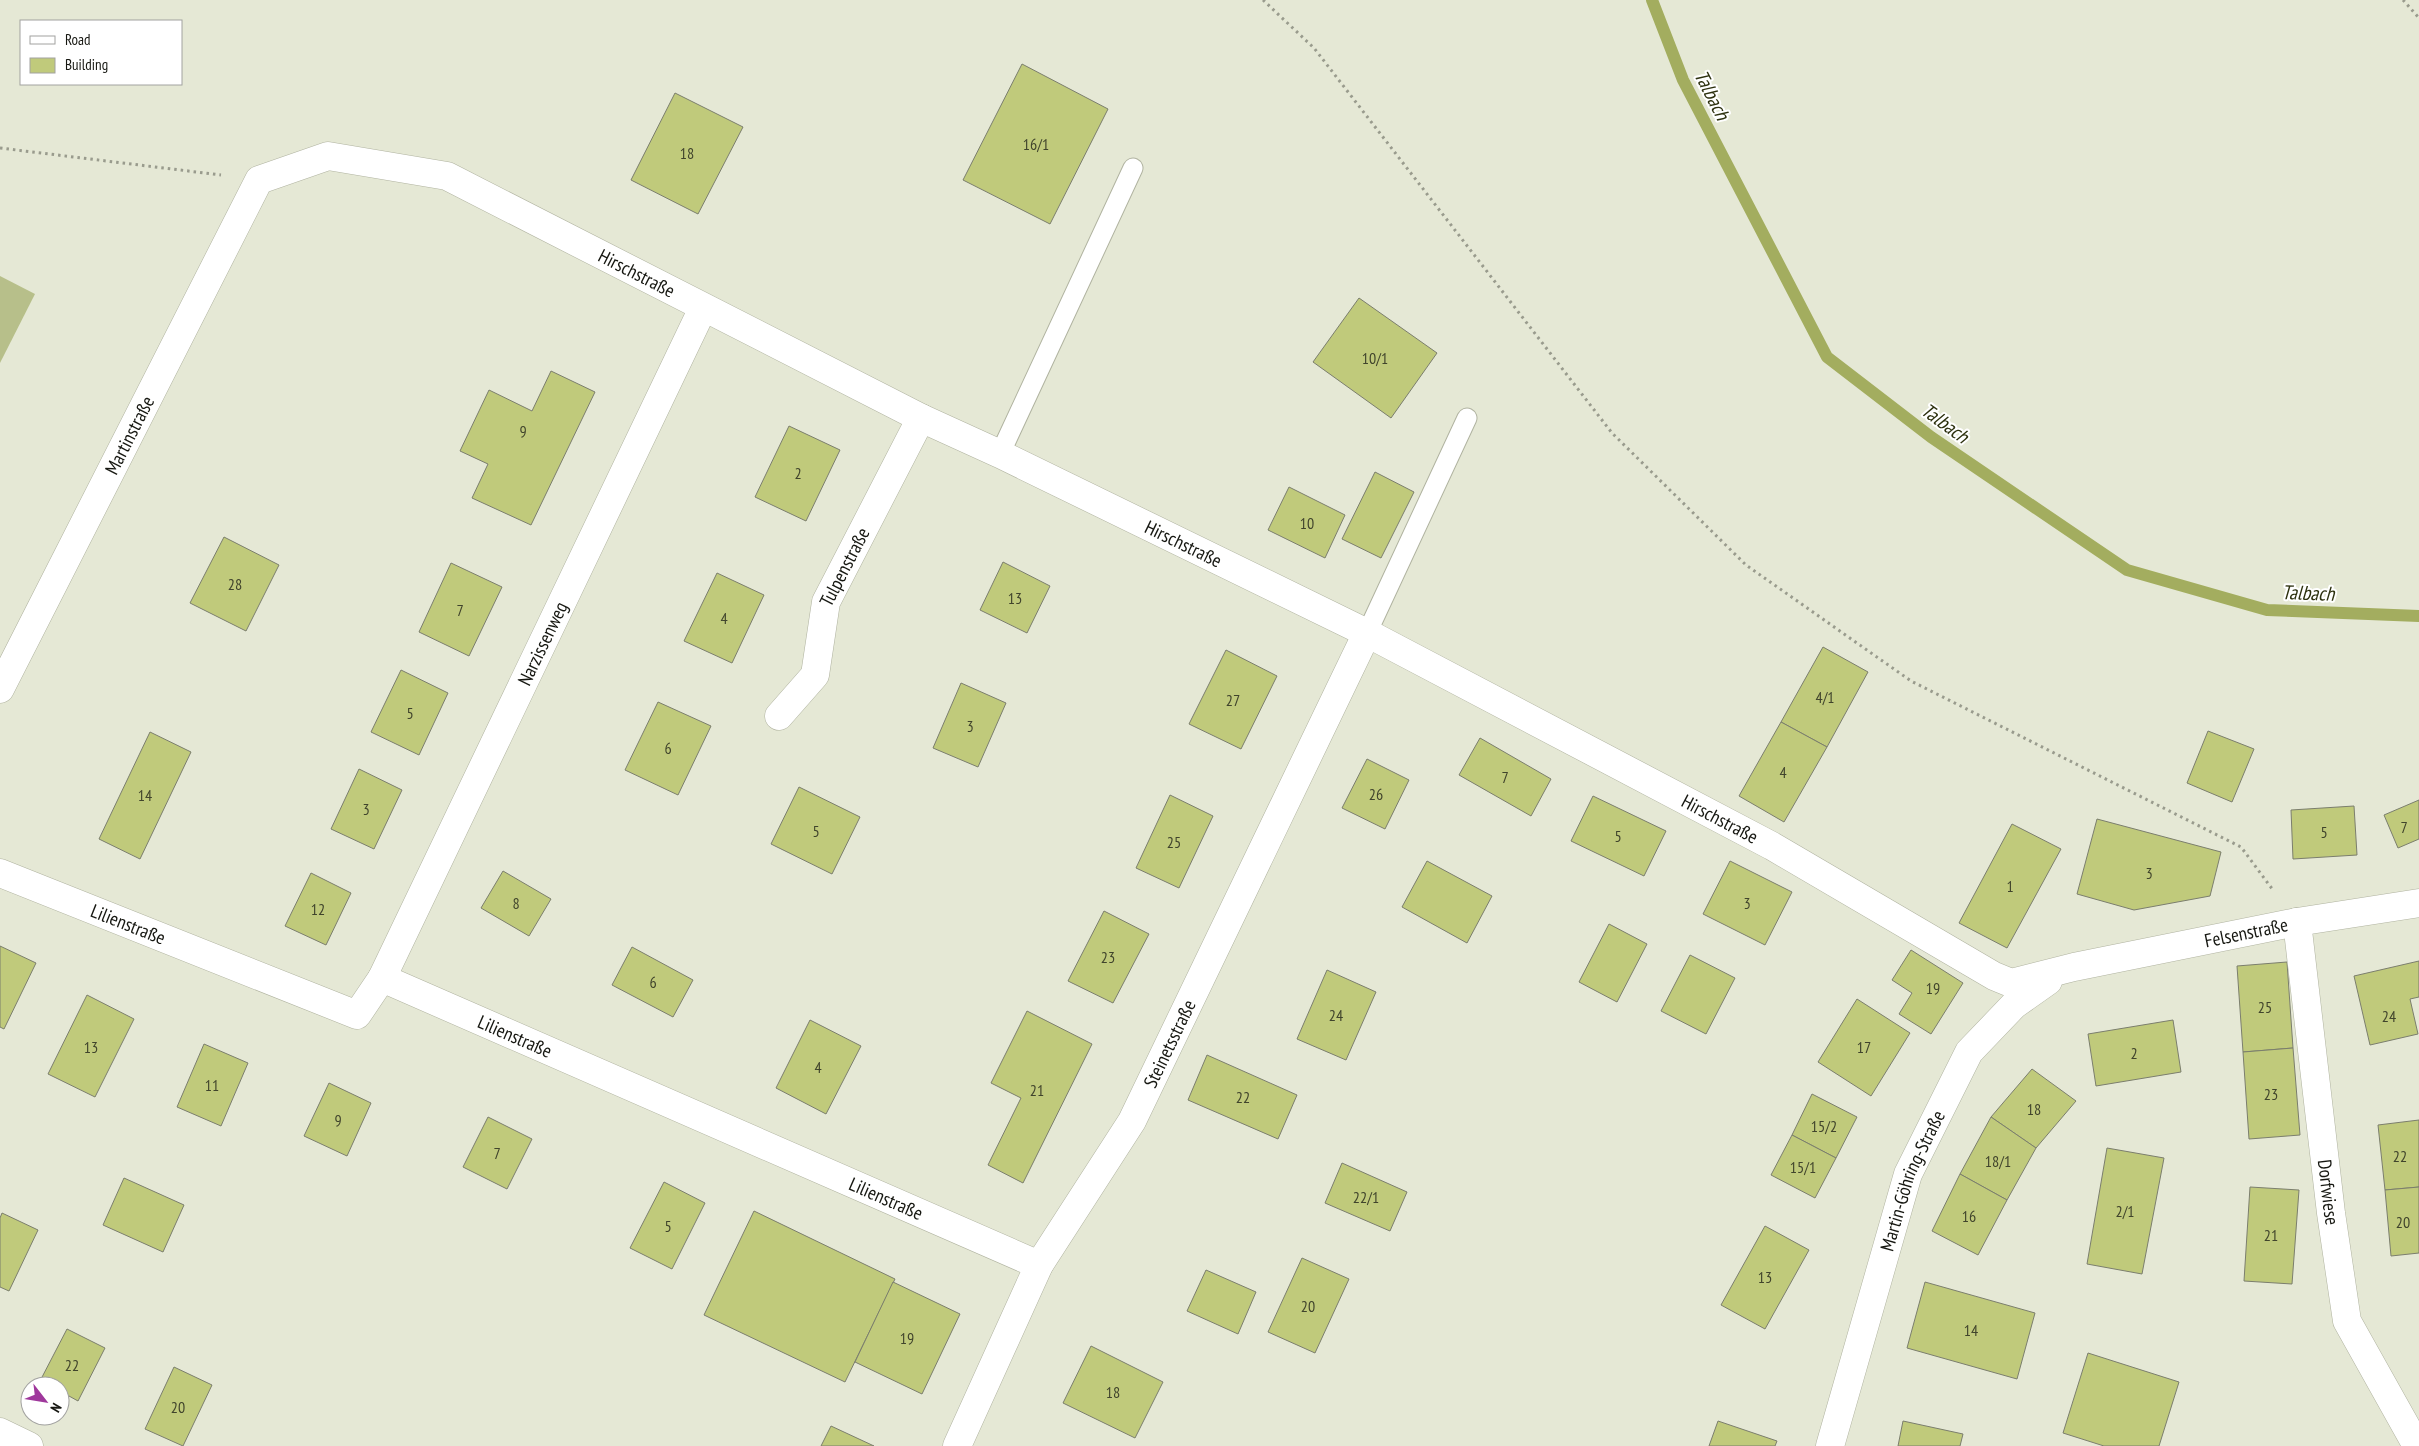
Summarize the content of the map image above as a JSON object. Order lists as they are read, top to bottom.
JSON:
{
  "streets": {
    "street": [
      "Hirschstraße",
      "Martinstraße",
      "Tulpenstraße",
      "Narzissenweg",
      "Lilienstraße",
      "Felsenstraße",
      "Steinetsstraße",
      "Martin-Göhring-Straße",
      "Dorfwiese"
    ]
  },
  "crossings": [
    ["Hirschstraße", "Martinstraße"],
    ["Hirschstraße", "Tulpenstraße"],
    ["Hirschstraße", "Narzissenweg"],
    ["Hirschstraße", "Felsenstraße"],
    ["Hirschstraße", "Steinetsstraße"],
    ["Hirschstraße", "Martin-Göhring-Straße"],
    ["Narzissenweg", "Lilienstraße"],
    ["Lilienstraße", "Steinetsstraße"],
    ["Felsenstraße", "Martin-Göhring-Straße"],
    ["Felsenstraße", "Dorfwiese"]
  ],
  "water": ["Talbach"],
  "house_numbers": [
    "16/1",
    "18",
    "10/1",
    "9",
    "2",
    "10",
    "28",
    "13",
    "7",
    "4",
    "4/1",
    "27",
    "5",
    "3",
    "6",
    "4",
    "7",
    "26",
    "14",
    "3",
    "7",
    "5",
    "5",
    "5",
    "25",
    "3",
    "1",
    "8",
    "3",
    "12",
    "23",
    "6",
    "19",
    "25",
    "24",
    "24",
    "13",
    "17",
    "2",
    "4",
    "11",
    "21",
    "23",
    "22",
    "18",
    "9",
    "15/2",
    "7",
    "22",
    "18/1",
    "15/1",
    "22/1",
    "2/1",
    "16",
    "20",
    "5",
    "21",
    "13",
    "20",
    "14",
    "19",
    "22",
    "18",
    "20"
  ],
  "legend": ["Road", "Building"],
  "north": "bottom right"
}
